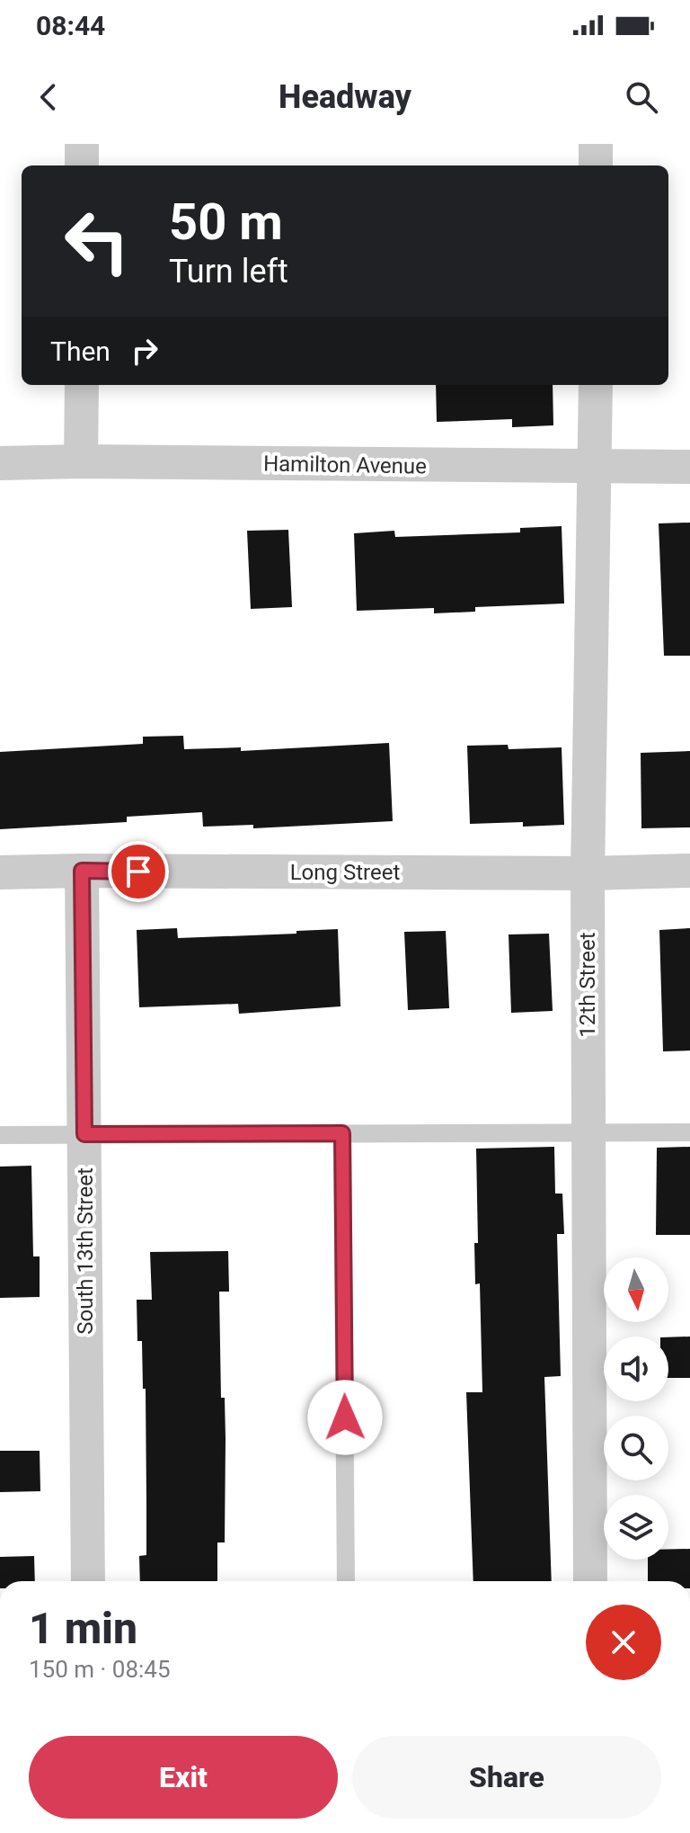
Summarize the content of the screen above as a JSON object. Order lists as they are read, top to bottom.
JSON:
{
  "streets": {
    "street": [
      "Hamilton Avenue",
      "Long Street",
      "12th Street",
      "South 13th Street"
    ]
  },
  "crossings": [
    ["Hamilton Avenue", "12th Street"],
    ["Long Street", "12th Street"],
    ["Long Street", "South 13th Street"]
  ],
  "north": "bottom",
  "page": {
    "status": "08:44",
    "header": "Headway",
    "turn": ["50 m", "Turn left"],
    "then": "Then",
    "heading": ["1 min", "150 m · 08:45"],
    "buttons": ["Exit", "Share"]
  }
}
